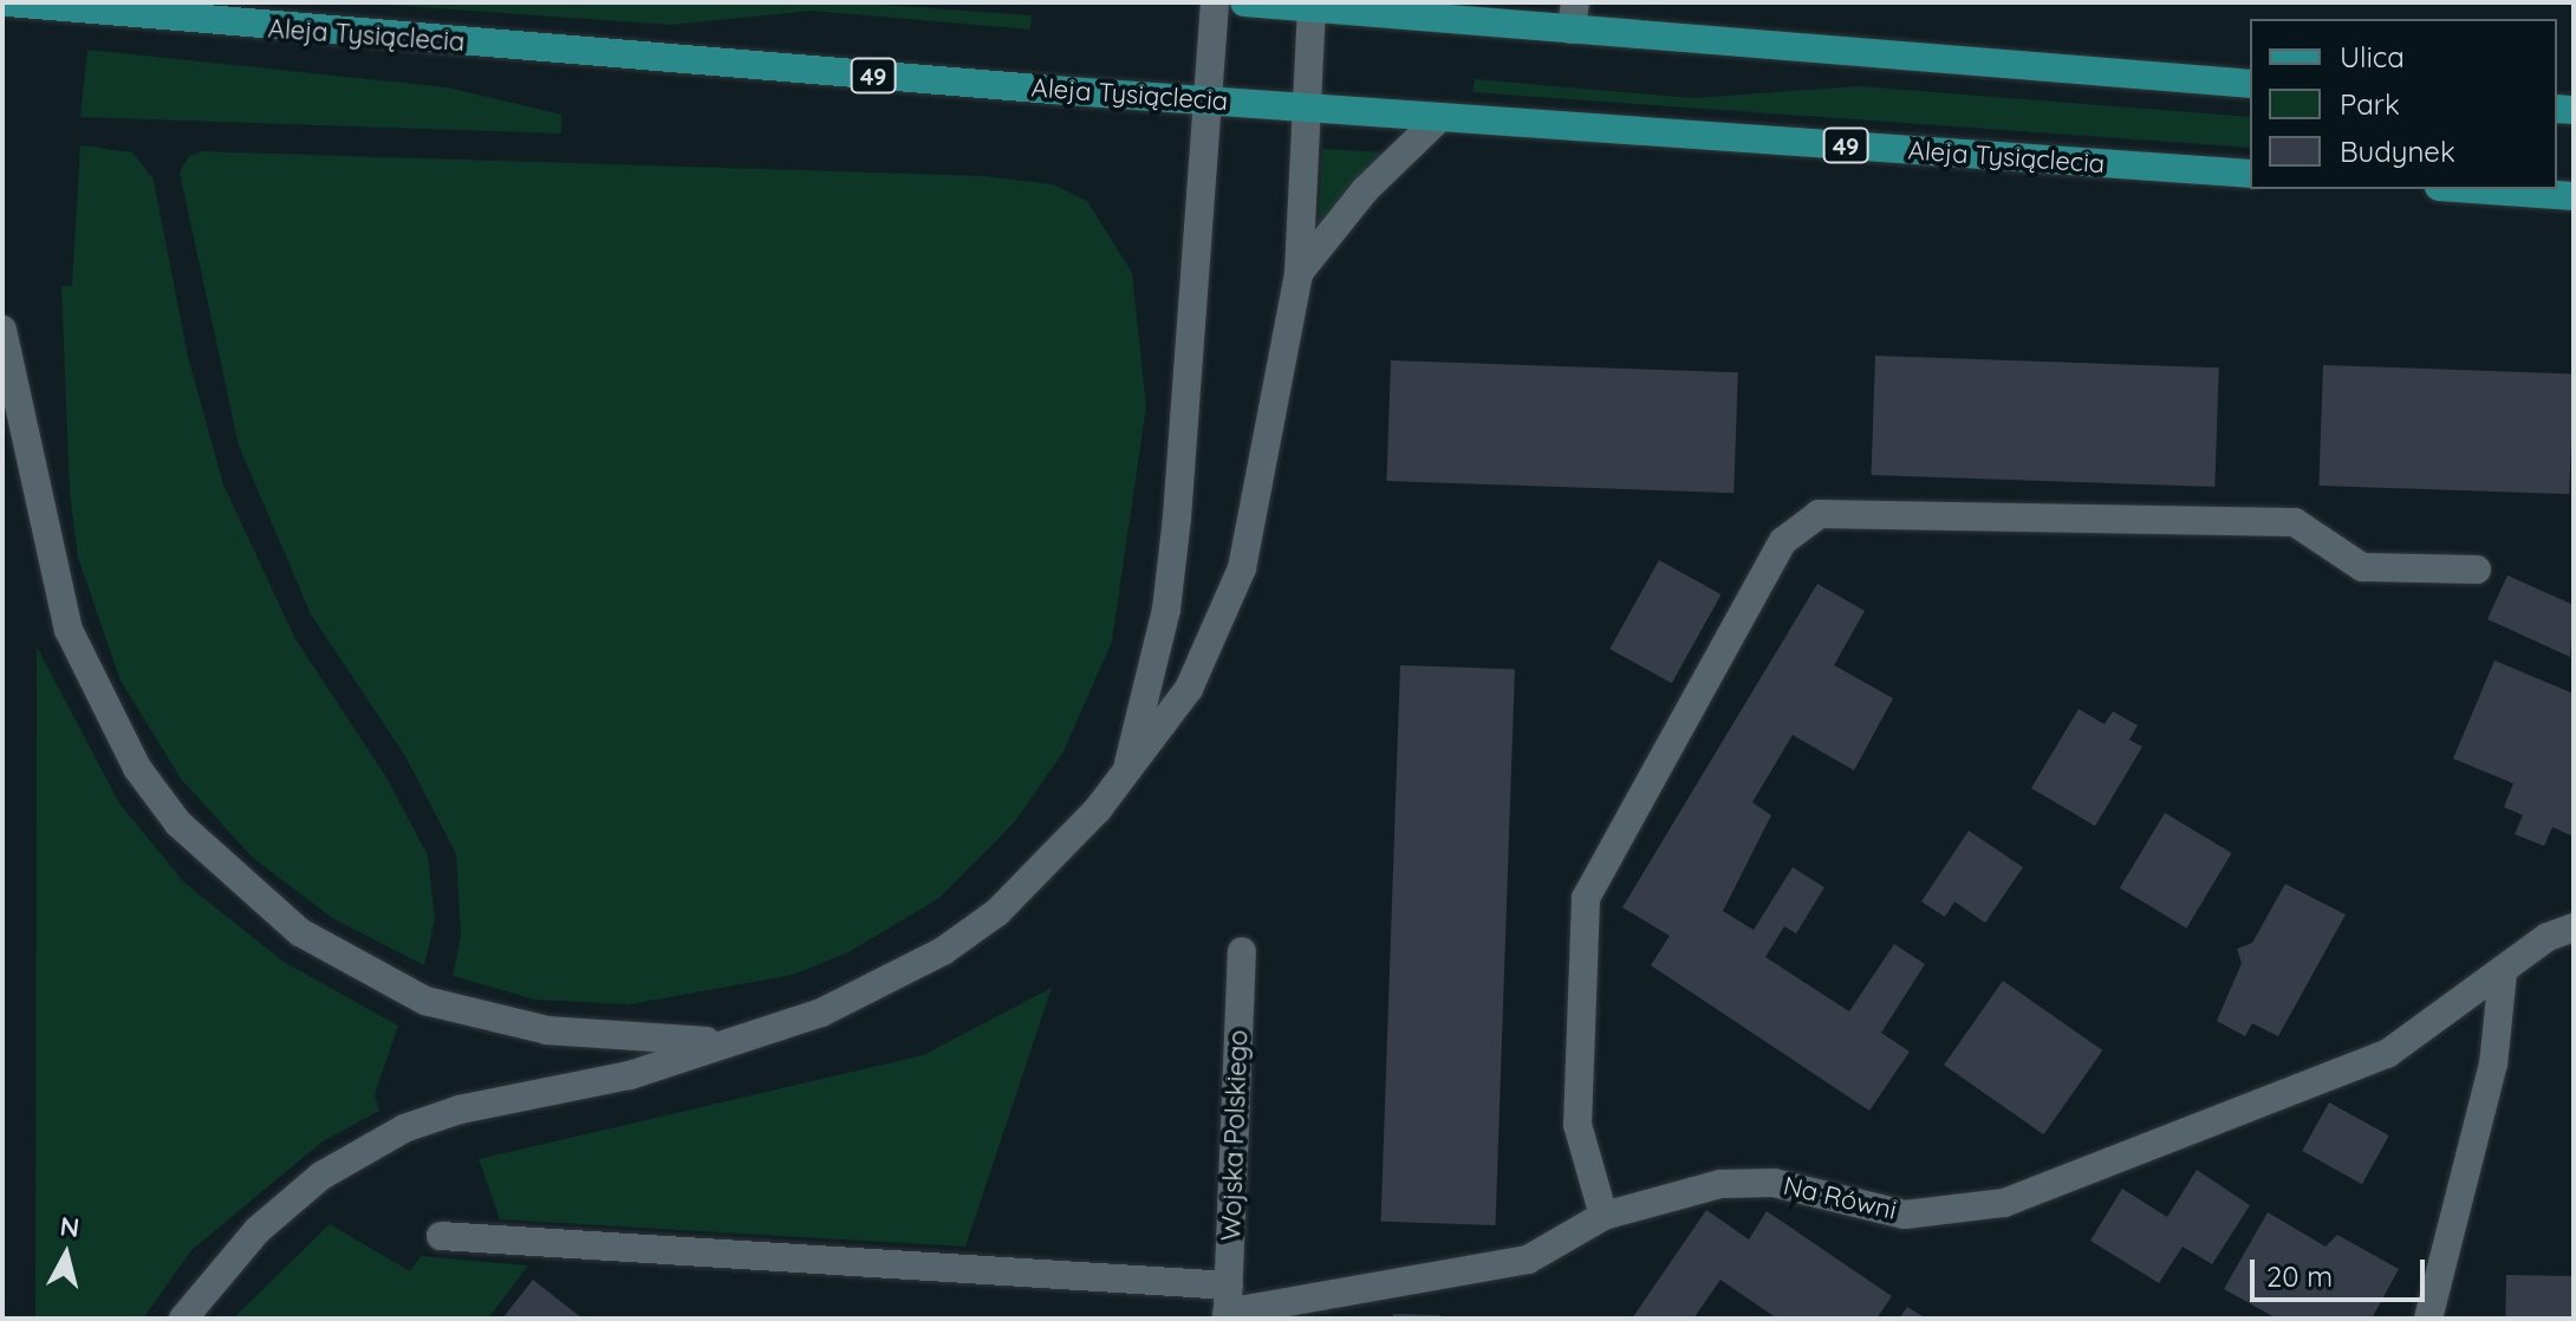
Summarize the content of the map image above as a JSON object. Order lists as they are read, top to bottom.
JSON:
{
  "streets": {
    "main road": [
      "Aleja Tysiąclecia",
      "49",
      "Wojska Polskiego",
      "Na Równi"
    ]
  },
  "crossings": [
    ["Wojska Polskiego", "Na Równi"]
  ],
  "legend": ["Ulica", "Park", "Budynek"],
  "scale_bar": "20 m",
  "north": "top"
}
